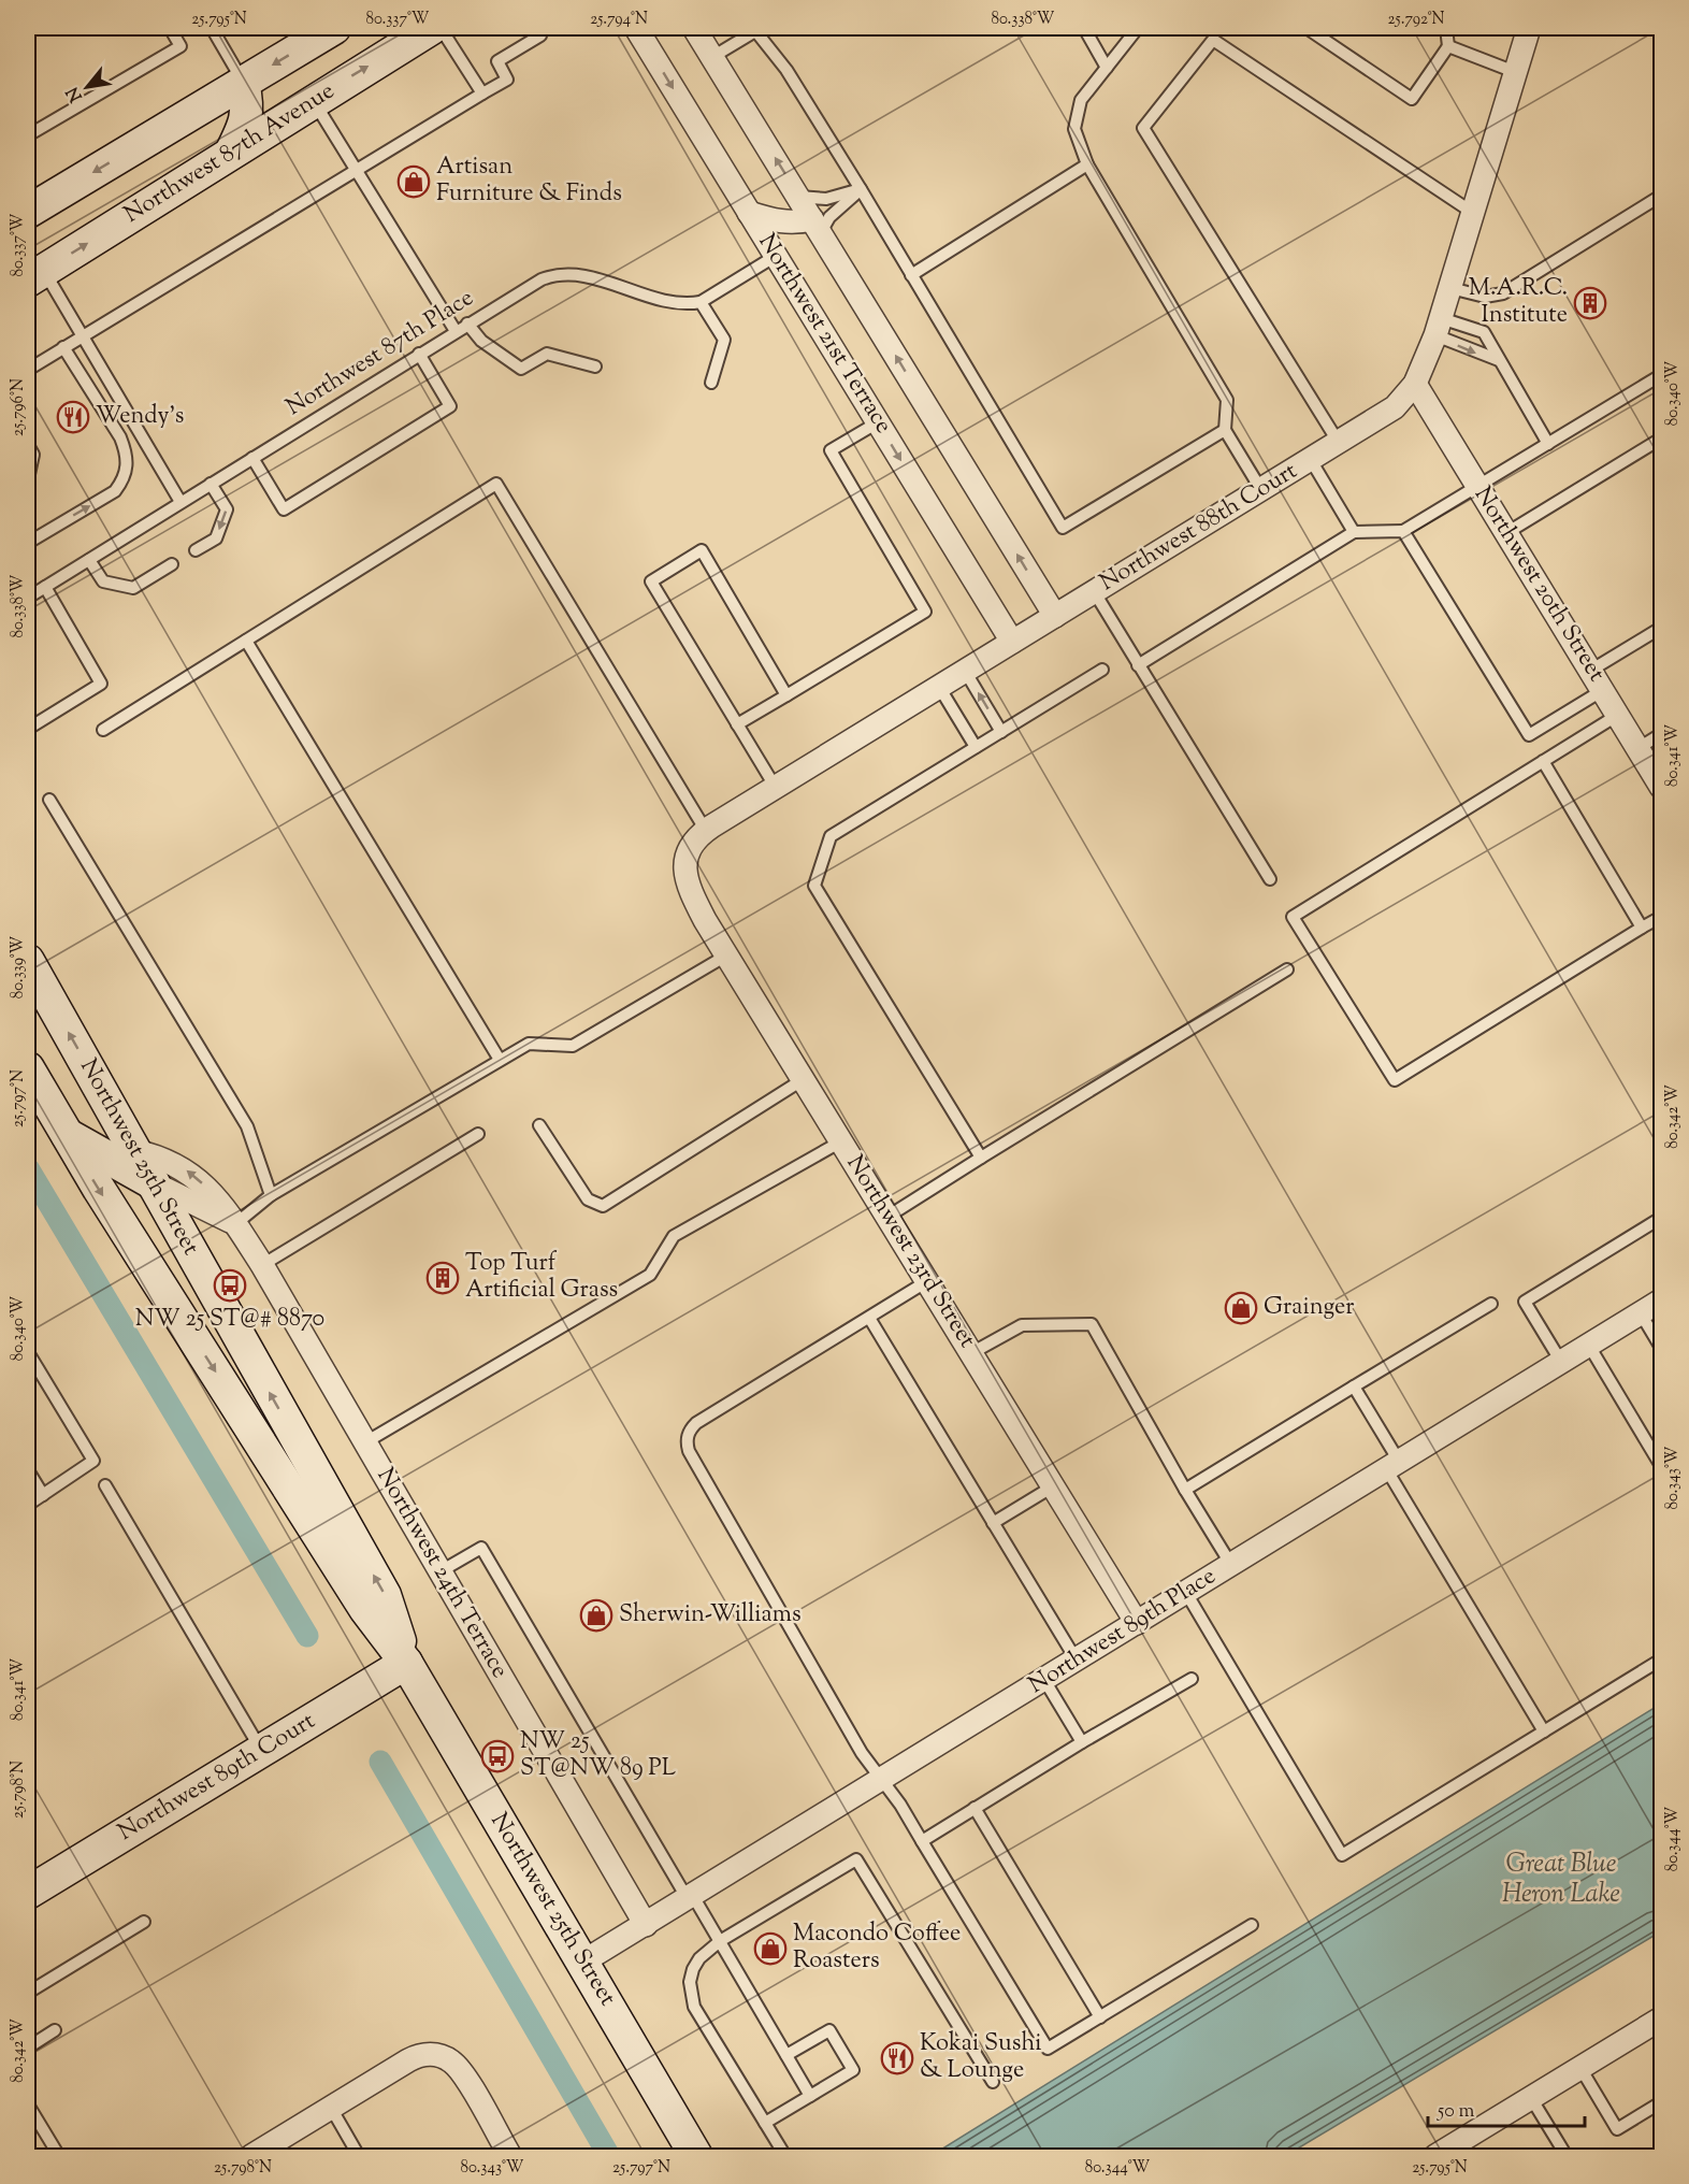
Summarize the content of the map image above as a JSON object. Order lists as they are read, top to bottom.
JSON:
{
  "streets": {
    "main road": ["Northwest 87th Avenue", "Northwest 25th Street", "Northwest 89th Court"],
    "street": [
      "Northwest 21st Terrace",
      "Northwest 88th Court",
      "Northwest 20th Street",
      "Northwest 23rd Street",
      "Northwest 24th Terrace",
      "Northwest 89th Place"
    ],
    "lane": ["Northwest 87th Place"]
  },
  "crossings": [
    ["Northwest 21st Terrace", "Northwest 88th Court"],
    ["Northwest 88th Court", "Northwest 20th Street"],
    ["Northwest 88th Court", "Northwest 23rd Street"],
    ["Northwest 25th Street", "Northwest 24th Terrace"],
    ["Northwest 25th Street", "Northwest 89th Place"],
    ["Northwest 25th Street", "Northwest 89th Court"],
    ["Northwest 23rd Street", "Northwest 89th Place"],
    ["Northwest 24th Terrace", "Northwest 89th Place"]
  ],
  "water": ["Great Blue Heron Lake"],
  "places": {
    "shop": [
      "Artisan Furniture & Finds",
      "Grainger",
      "Sherwin-Williams",
      "Macondo Coffee Roasters"
    ],
    "building": ["M.A.R.C. Institute", "Top Turf Artificial Grass"],
    "restaurant": ["Wendy's", "Kokai Sushi & Lounge"],
    "bus stop": ["NW 25 ST@# 8870", "NW 25 ST@NW 89 PL"]
  },
  "scale_bar": "50 m",
  "north": "bottom left",
  "coordinates": [
    "25.795°N",
    "80.337°W",
    "25.794°N",
    "80.338°W",
    "25.792°N",
    "80.340°W",
    "25.796°N",
    "80.341°W",
    "80.339°W",
    "25.797°N",
    "80.342°W",
    "80.343°W",
    "25.798°N",
    "80.344°W"
  ]
}
